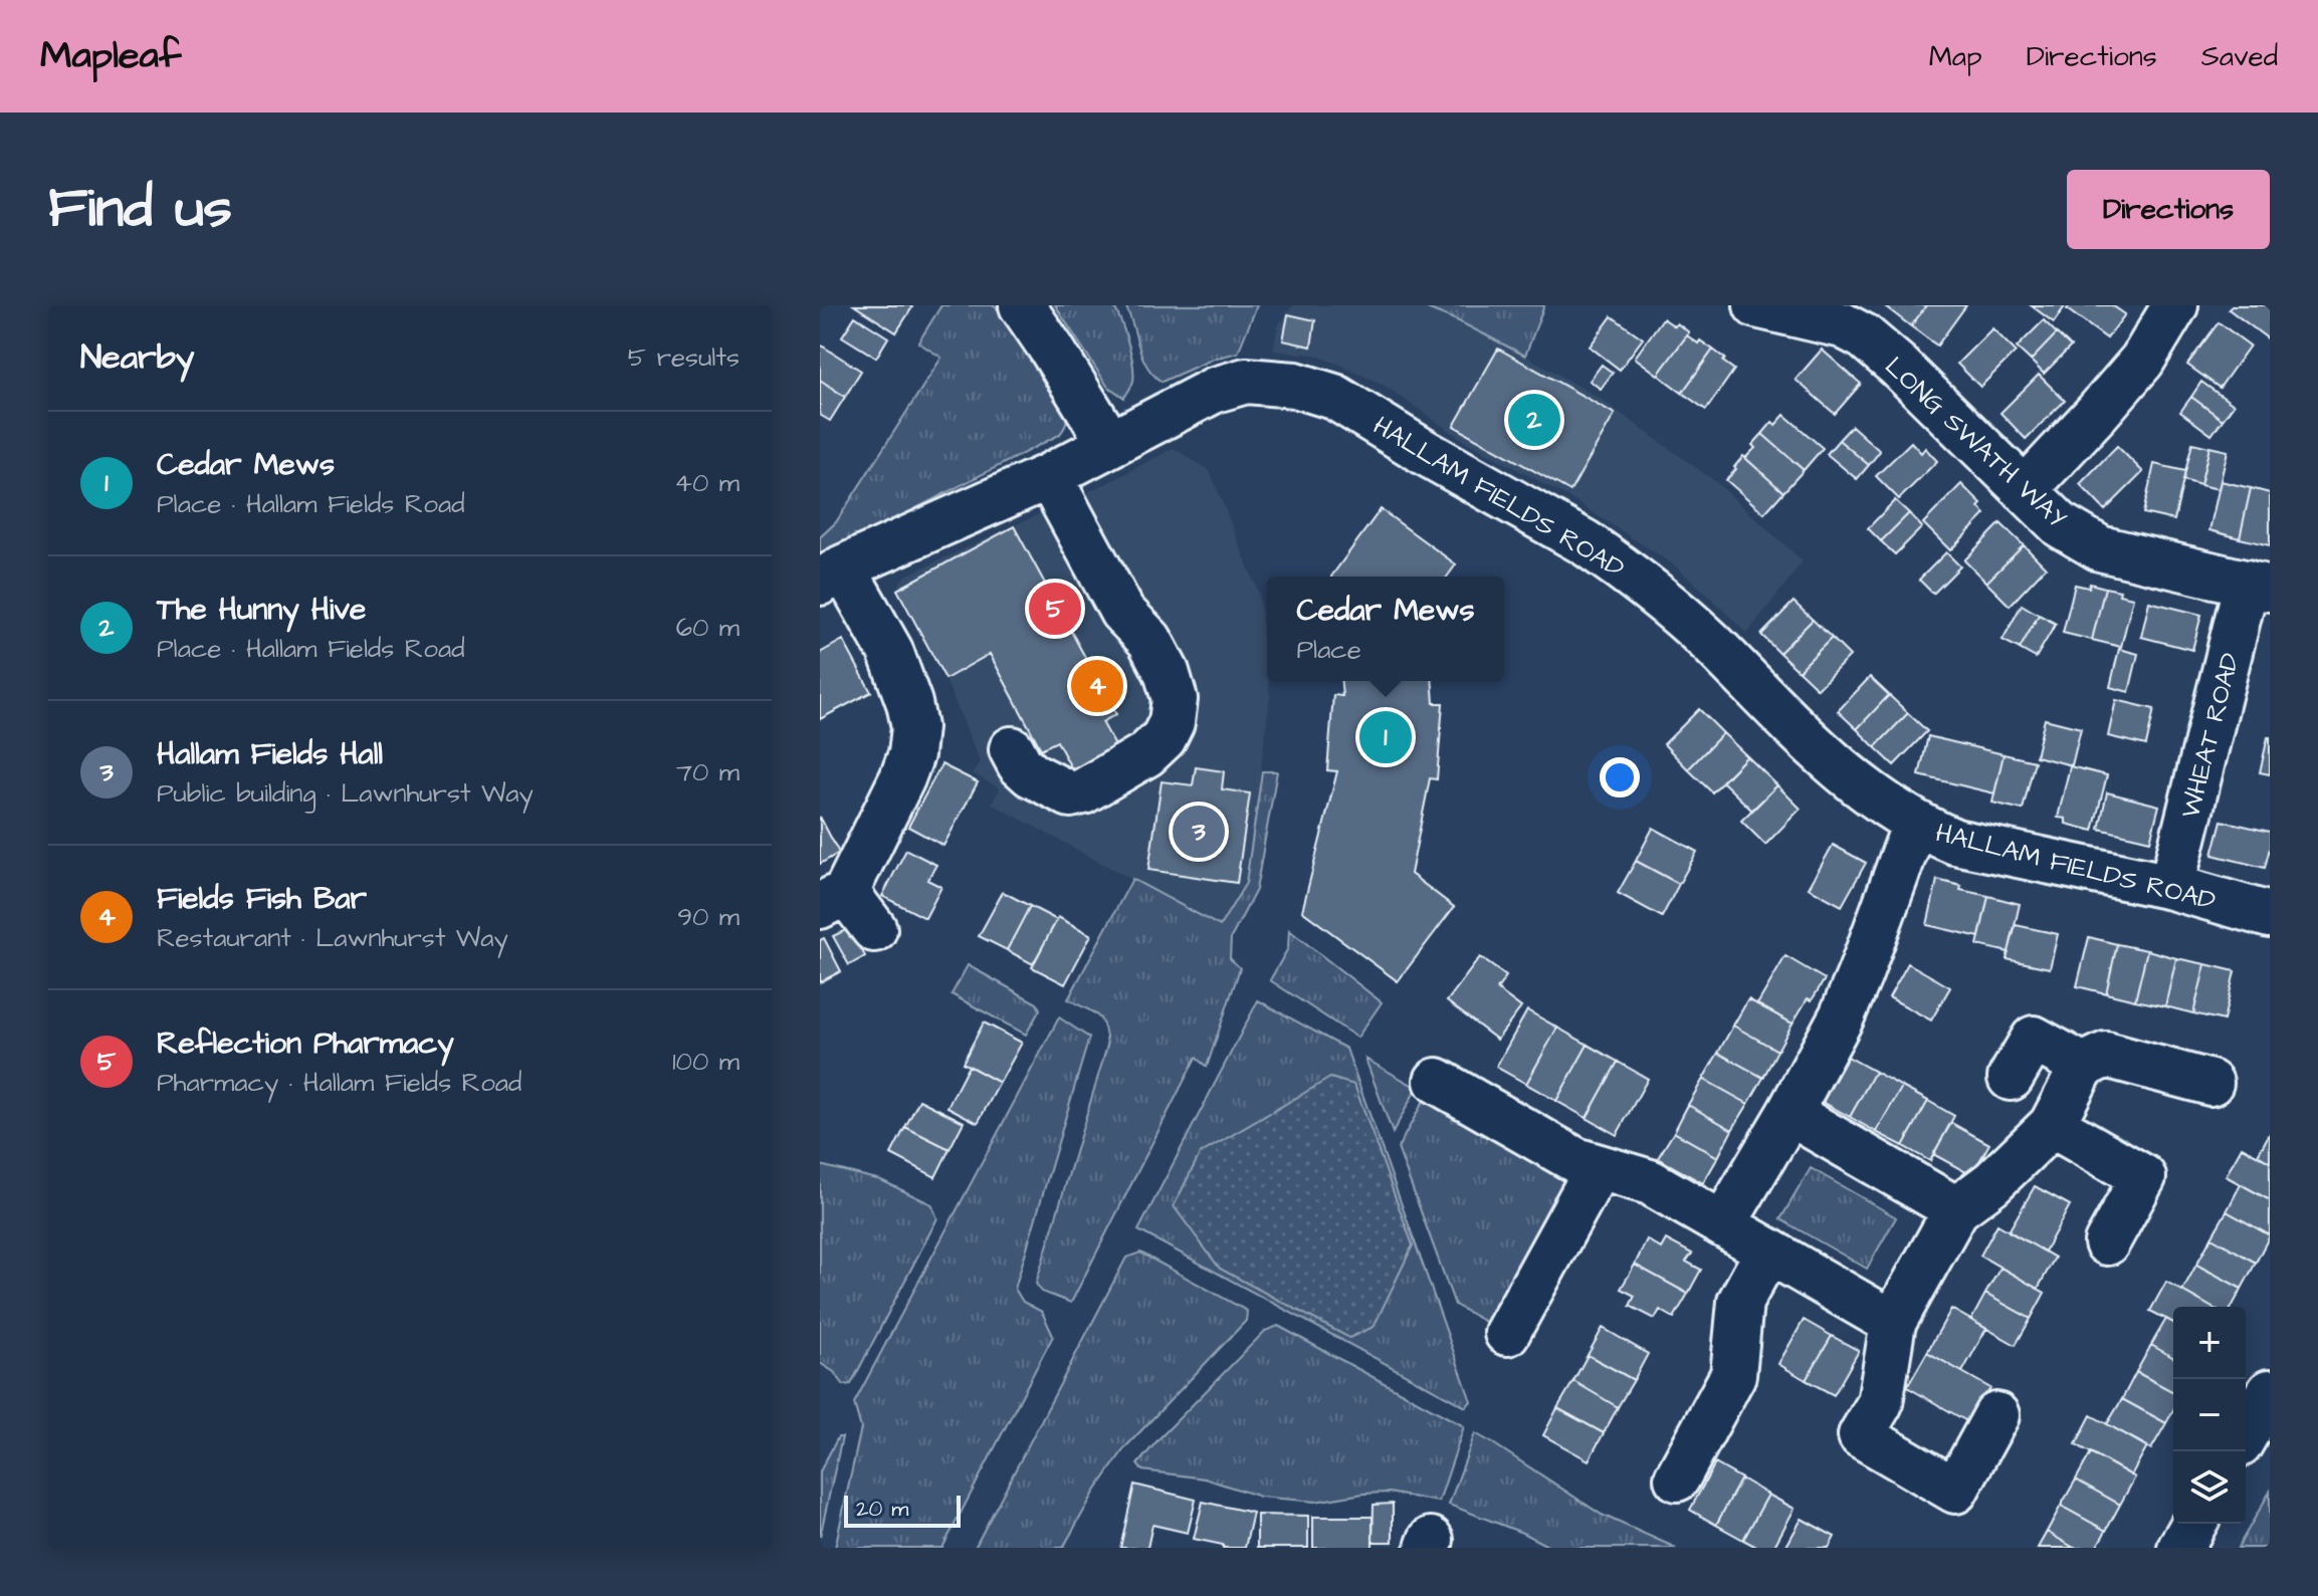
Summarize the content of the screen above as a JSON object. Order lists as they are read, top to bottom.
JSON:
{
  "streets": {
    "street": ["LONG SWATH WAY", "HALLAM FIELDS ROAD", "WHEAT ROAD"]
  },
  "crossings": [
    ["LONG SWATH WAY", "WHEAT ROAD"],
    ["HALLAM FIELDS ROAD", "WHEAT ROAD"]
  ],
  "scale_bar": "20 m",
  "page": {
    "header": "Mapleaf",
    "nav": ["Map", "Directions", "Saved"],
    "title": "Find us",
    "buttons": "Directions",
    "heading": ["Nearby", "5 results"],
    "pins": [
      "2",
      "5",
      "4",
      "1",
      "3"
    ],
    "list": [
      {
        "mark": "1",
        "name": "Cedar Mews",
        "note": "Place · Hallam Fields Road",
        "value": "40 m"
      },
      {
        "mark": "2",
        "name": "The Hunny Hive",
        "note": "Place · Hallam Fields Road",
        "value": "60 m"
      },
      {
        "mark": "3",
        "name": "Hallam Fields Hall",
        "note": "Public building · Lawnhurst Way",
        "value": "70 m"
      },
      {
        "mark": "4",
        "name": "Fields Fish Bar",
        "note": "Restaurant · Lawnhurst Way",
        "value": "90 m"
      },
      {
        "mark": "5",
        "name": "Reflection Pharmacy",
        "note": "Pharmacy · Hallam Fields Road",
        "value": "100 m"
      }
    ],
    "popup": ["Cedar Mews", "Place"],
    "map_buttons": ["+", "−"],
    "scale": "20 m"
  }
}
